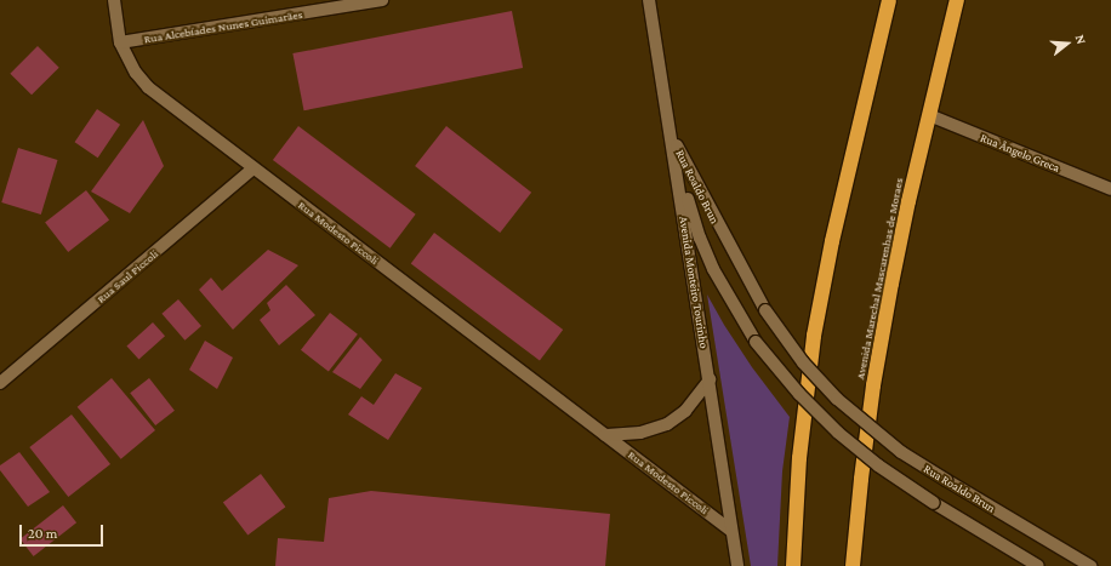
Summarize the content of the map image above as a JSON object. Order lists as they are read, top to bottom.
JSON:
{
  "streets": {
    "highway": ["Avenida Marechal Mascarenhas de Moraes"],
    "street": [
      "Rua Alcebíades Nunes Guimarães",
      "Rua Ângelo Greca",
      "Rua Roaldo Brun",
      "Rua Modesto Piccoli",
      "Rua Saul Piccoli",
      "Avenida Monteiro Tourinho"
    ]
  },
  "crossings": [
    ["Rua Alcebíades Nunes Guimarães", "Rua Modesto Piccoli"],
    ["Rua Ângelo Greca", "Avenida Marechal Mascarenhas de Moraes"],
    ["Rua Roaldo Brun", "Avenida Monteiro Tourinho"],
    ["Rua Modesto Piccoli", "Rua Saul Piccoli"],
    ["Rua Modesto Piccoli", "Avenida Monteiro Tourinho"]
  ],
  "scale_bar": "20 m",
  "north": "right"
}
